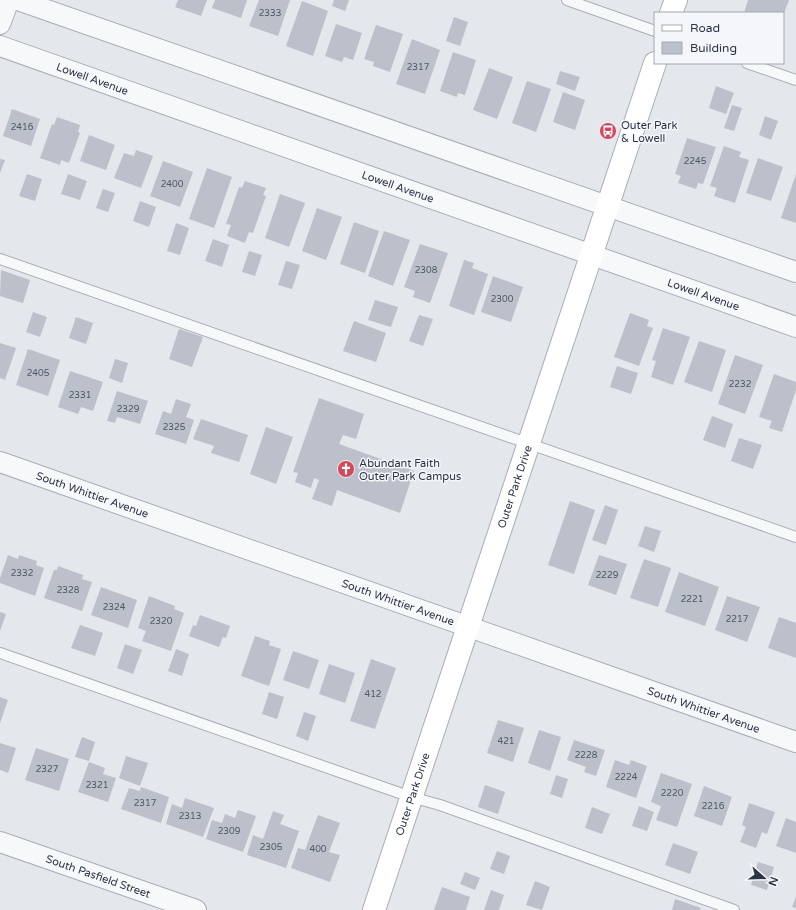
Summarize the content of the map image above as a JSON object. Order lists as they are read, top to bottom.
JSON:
{
  "streets": {
    "street": [
      "Lowell Avenue",
      "Outer Park Drive",
      "South Whittier Avenue",
      "South Pasfield Street"
    ]
  },
  "crossings": [
    ["Lowell Avenue", "Outer Park Drive"],
    ["Outer Park Drive", "South Whittier Avenue"]
  ],
  "places": {
    "bus stop": ["Outer Park & Lowell"],
    "church": ["Abundant Faith Outer Park Campus"]
  },
  "house_numbers": [
    "2333",
    "2317",
    "2416",
    "2245",
    "2400",
    "2308",
    "2300",
    "2405",
    "2232",
    "2331",
    "2329",
    "2325",
    "2332",
    "2229",
    "2328",
    "2221",
    "2324",
    "2217",
    "2320",
    "412",
    "421",
    "2228",
    "2327",
    "2224",
    "2321",
    "2220",
    "2317",
    "2216",
    "2313",
    "2309",
    "2305",
    "400"
  ],
  "legend": ["Road", "Building"],
  "north": "right"
}
